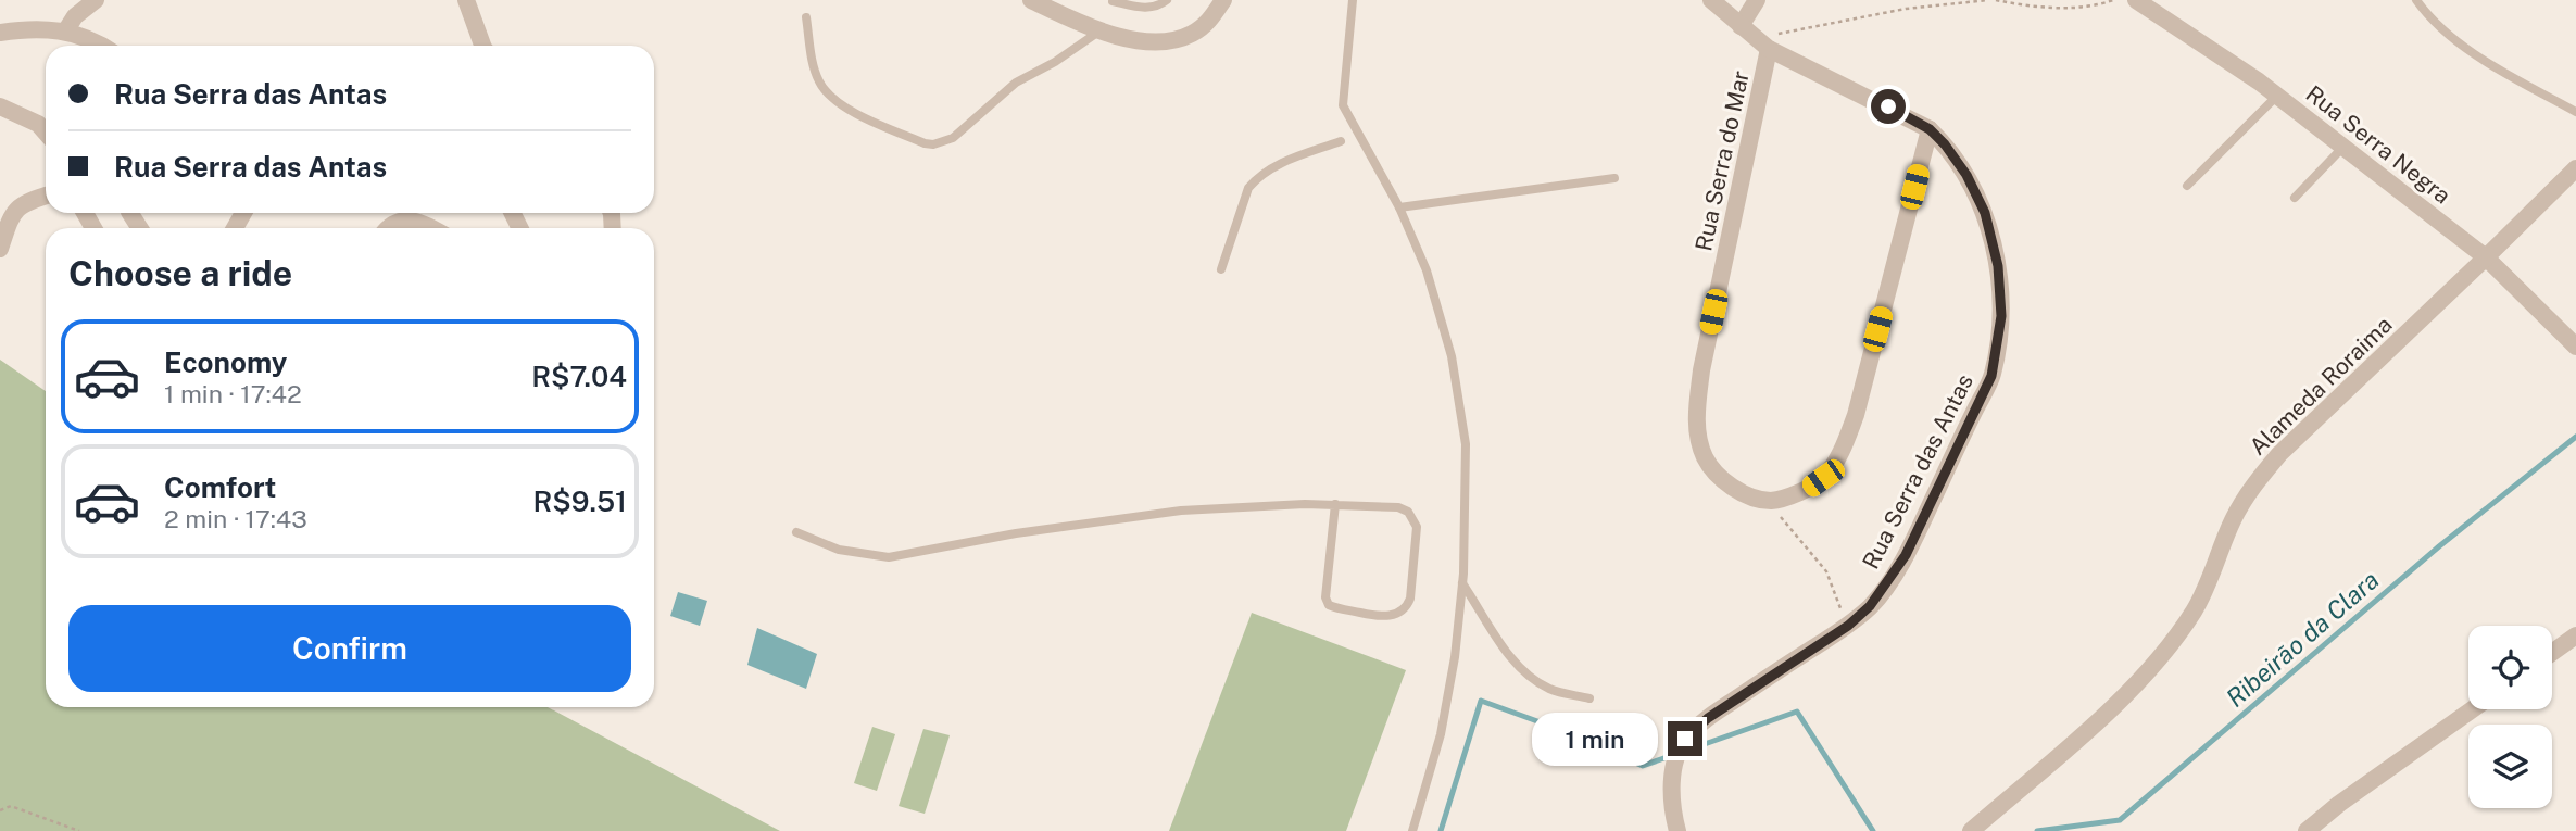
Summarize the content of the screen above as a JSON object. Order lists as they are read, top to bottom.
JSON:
{
  "streets": {
    "street": [
      "Rua Serra Negra",
      "Rua Serra do Mar",
      "Alameda Roraima",
      "Rua Serra das Antas"
    ]
  },
  "crossings": [
    ["Rua Serra Negra", "Alameda Roraima"],
    ["Rua Serra do Mar", "Rua Serra das Antas"]
  ],
  "water": ["Ribeirão da Clara"],
  "page": {
    "banner": ["Rua Serra das Antas", "Rua Serra das Antas"],
    "heading": "Choose a ride",
    "list": [
      {
        "name": "Economy",
        "note": "1 min · 17:42",
        "value": "R$7.04"
      },
      {
        "name": "Comfort",
        "note": "2 min · 17:43",
        "value": "R$9.51"
      }
    ],
    "buttons": "Confirm",
    "bubble": "1 min"
  }
}
